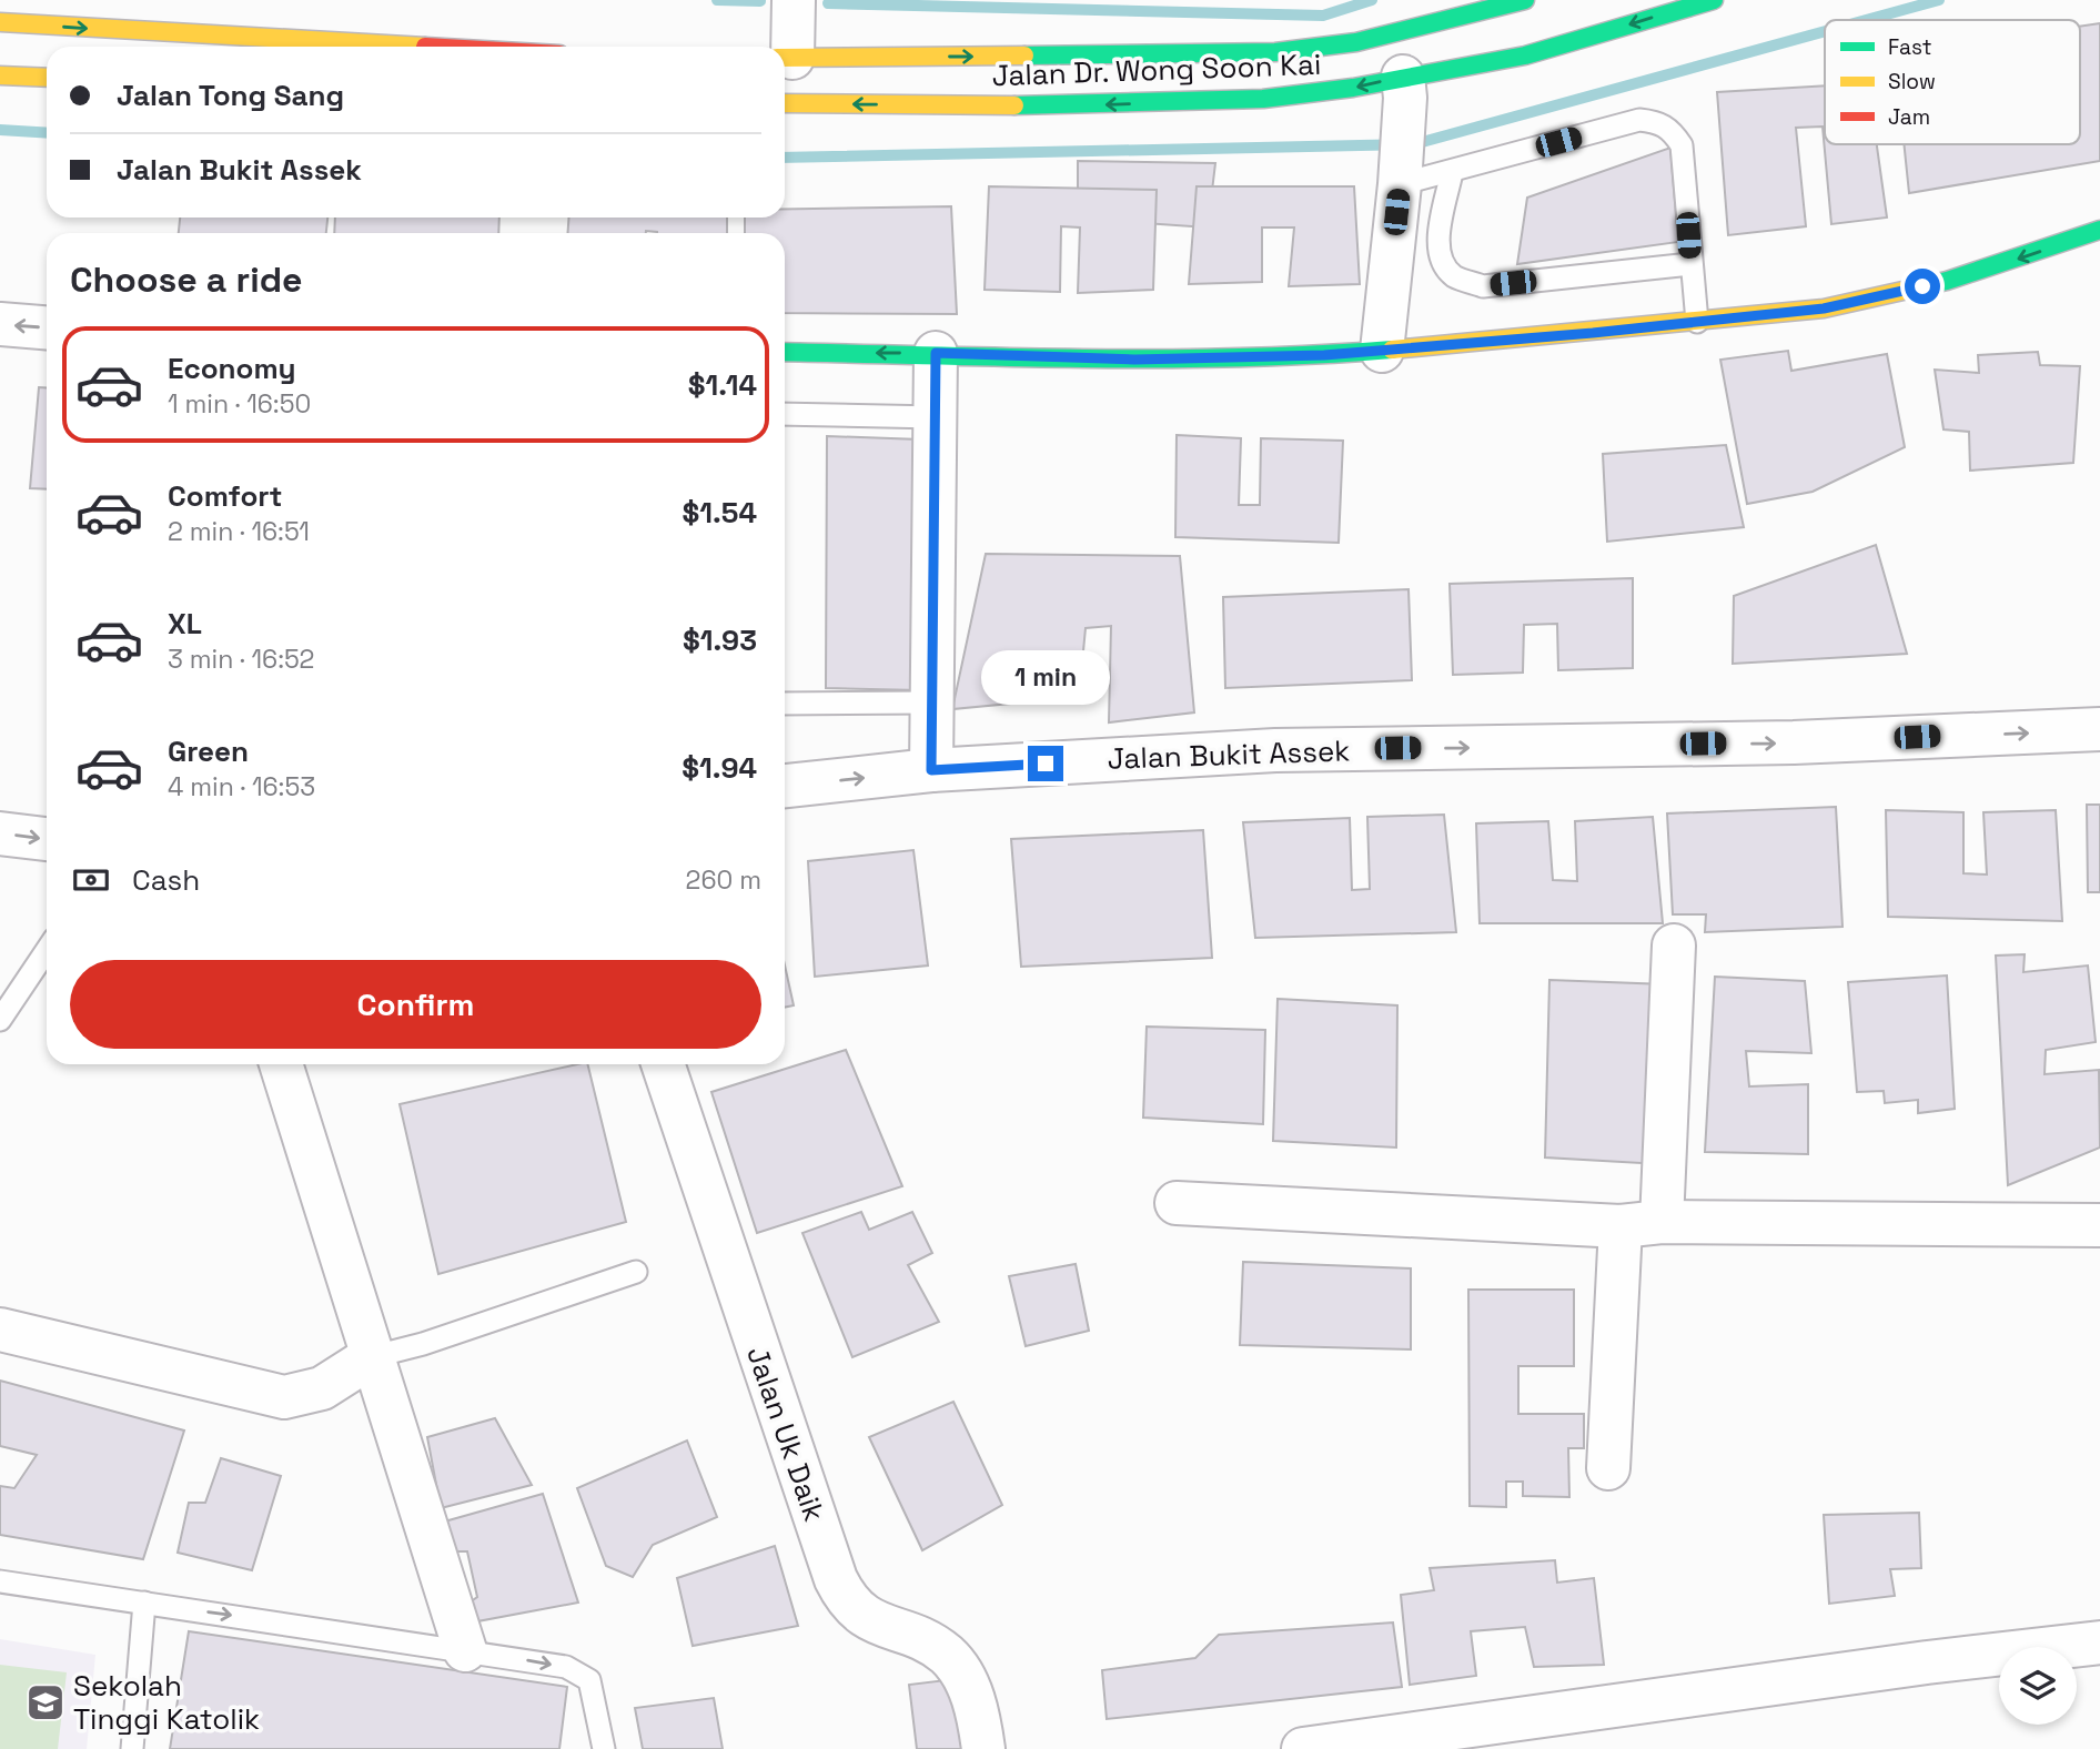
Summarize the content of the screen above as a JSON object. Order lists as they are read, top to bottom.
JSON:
{
  "streets": {
    "main road": ["Jalan Dr. Wong Soon Kai"],
    "street": ["Jalan Bukit Assek", "Jalan Uk Daik"]
  },
  "one_way": ["Jalan Bukit Assek"],
  "places": {
    "school or university": ["Sekolah Tinggi Katolik"]
  },
  "legend": ["Fast", "Slow", "Jam"],
  "page": {
    "banner": ["Jalan Tong Sang", "Jalan Bukit Assek"],
    "heading": "Choose a ride",
    "list": [
      {
        "name": "Economy",
        "note": "1 min · 16:50",
        "value": "$1.14"
      },
      {
        "name": "Comfort",
        "note": "2 min · 16:51",
        "value": "$1.54"
      },
      {
        "name": "XL",
        "note": "3 min · 16:52",
        "value": "$1.93"
      },
      {
        "name": "Green",
        "note": "4 min · 16:53",
        "value": "$1.94"
      }
    ],
    "bubble": "1 min",
    "pay": ["Cash", "260 m"],
    "buttons": "Confirm"
  }
}
